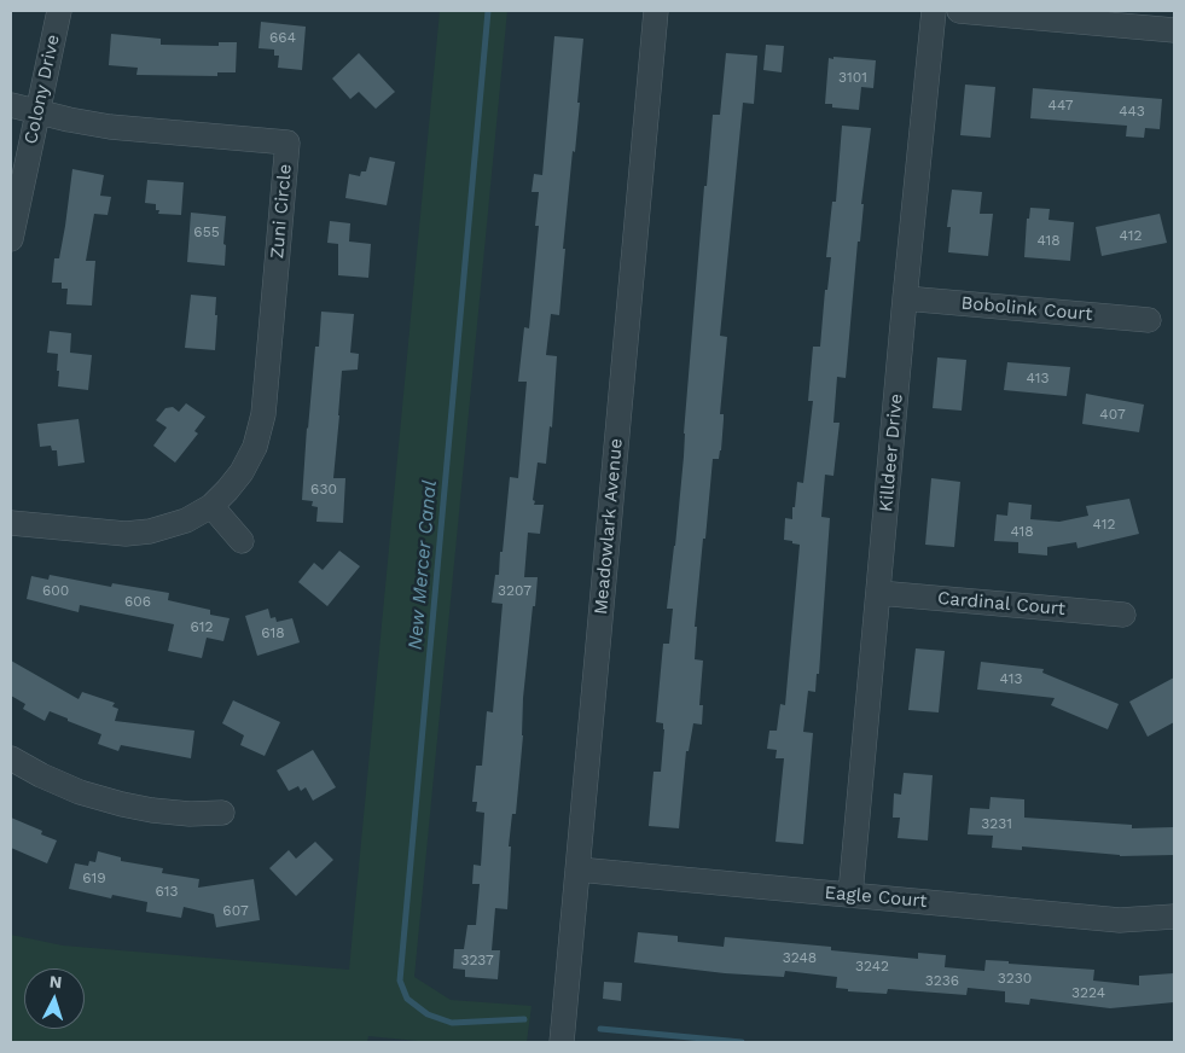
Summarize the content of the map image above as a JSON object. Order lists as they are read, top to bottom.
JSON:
{
  "streets": {
    "street": [
      "Colony Drive",
      "Zuni Circle",
      "Bobolink Court",
      "Killdeer Drive",
      "Meadowlark Avenue",
      "Cardinal Court",
      "Eagle Court"
    ]
  },
  "crossings": [
    ["Colony Drive", "Zuni Circle"],
    ["Bobolink Court", "Killdeer Drive"],
    ["Killdeer Drive", "Cardinal Court"],
    ["Killdeer Drive", "Eagle Court"],
    ["Meadowlark Avenue", "Eagle Court"]
  ],
  "water": ["New Mercer Canal"],
  "house_numbers": [
    "664",
    "3101",
    "447",
    "443",
    "655",
    "412",
    "418",
    "413",
    "407",
    "630",
    "412",
    "418",
    "600",
    "3207",
    "606",
    "612",
    "618",
    "413",
    "3231",
    "619",
    "613",
    "607",
    "3248",
    "3237",
    "3242",
    "3230",
    "3236",
    "3224"
  ],
  "north": "top"
}
